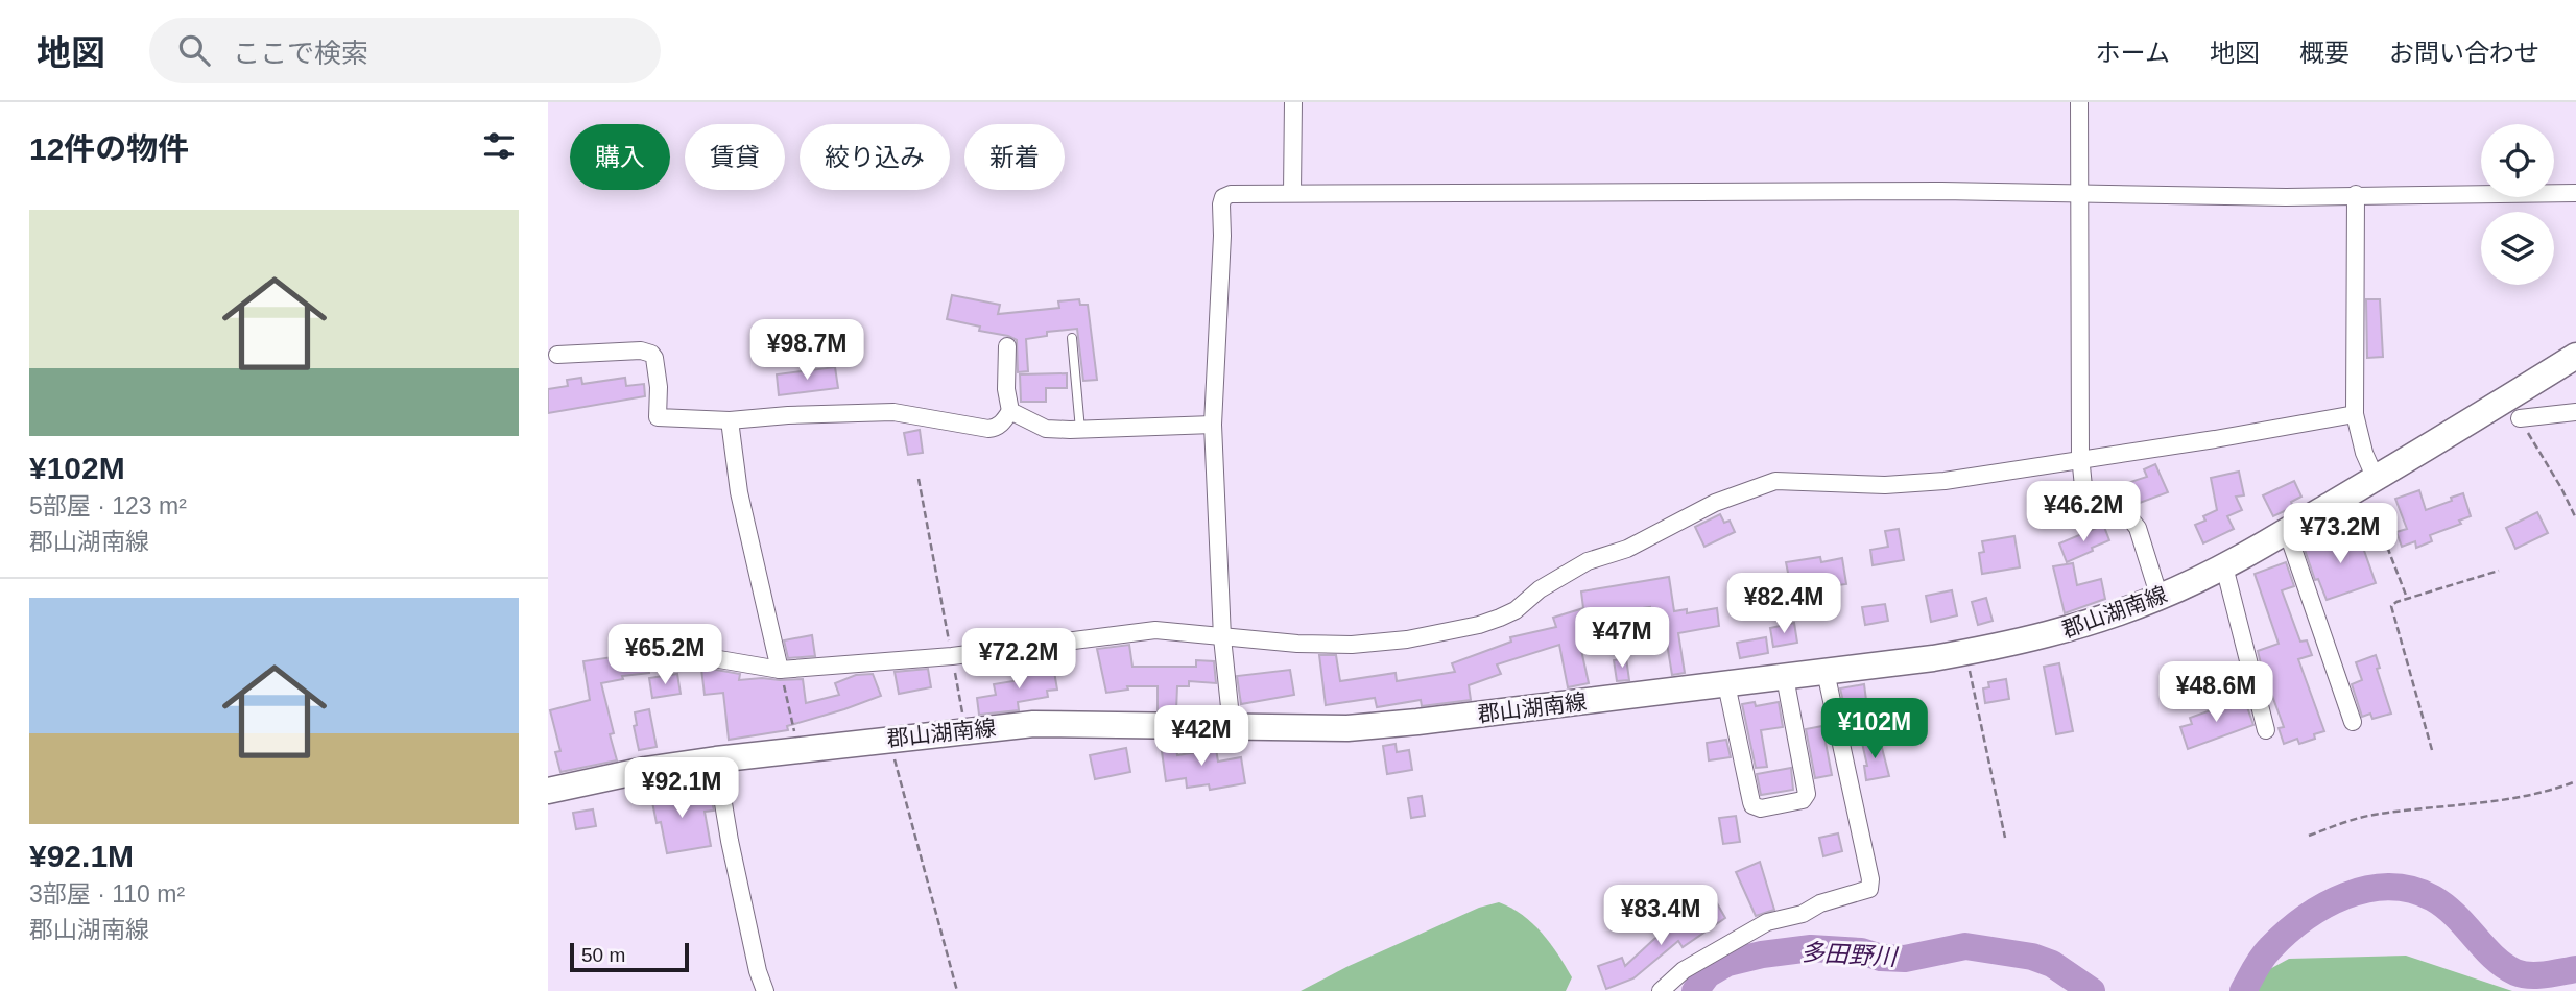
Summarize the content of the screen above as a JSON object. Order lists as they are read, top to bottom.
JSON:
{
  "streets": {
    "main road": ["郡山湖南線"]
  },
  "water": ["多田野川"],
  "scale_bar": "50 m",
  "page": {
    "header": "地図",
    "search": "ここで検索",
    "nav": [
      "ホーム",
      "地図",
      "概要",
      "お問い合わせ"
    ],
    "heading": "12件の物件",
    "chip": [
      "購入",
      "賃貸",
      "絞り込み",
      "新着"
    ],
    "list": [
      {
        "name": "¥102M",
        "note": "5部屋 · 123 m² · 郡山湖南線"
      },
      {
        "name": "¥92.1M",
        "note": "3部屋 · 110 m² · 郡山湖南線"
      }
    ],
    "price": [
      "¥98.7M",
      "¥46.2M",
      "¥73.2M",
      "¥82.4M",
      "¥47M",
      "¥65.2M",
      "¥72.2M",
      "¥48.6M",
      "¥102M",
      "¥42M",
      "¥92.1M",
      "¥83.4M"
    ],
    "scale": "50 m"
  }
}
